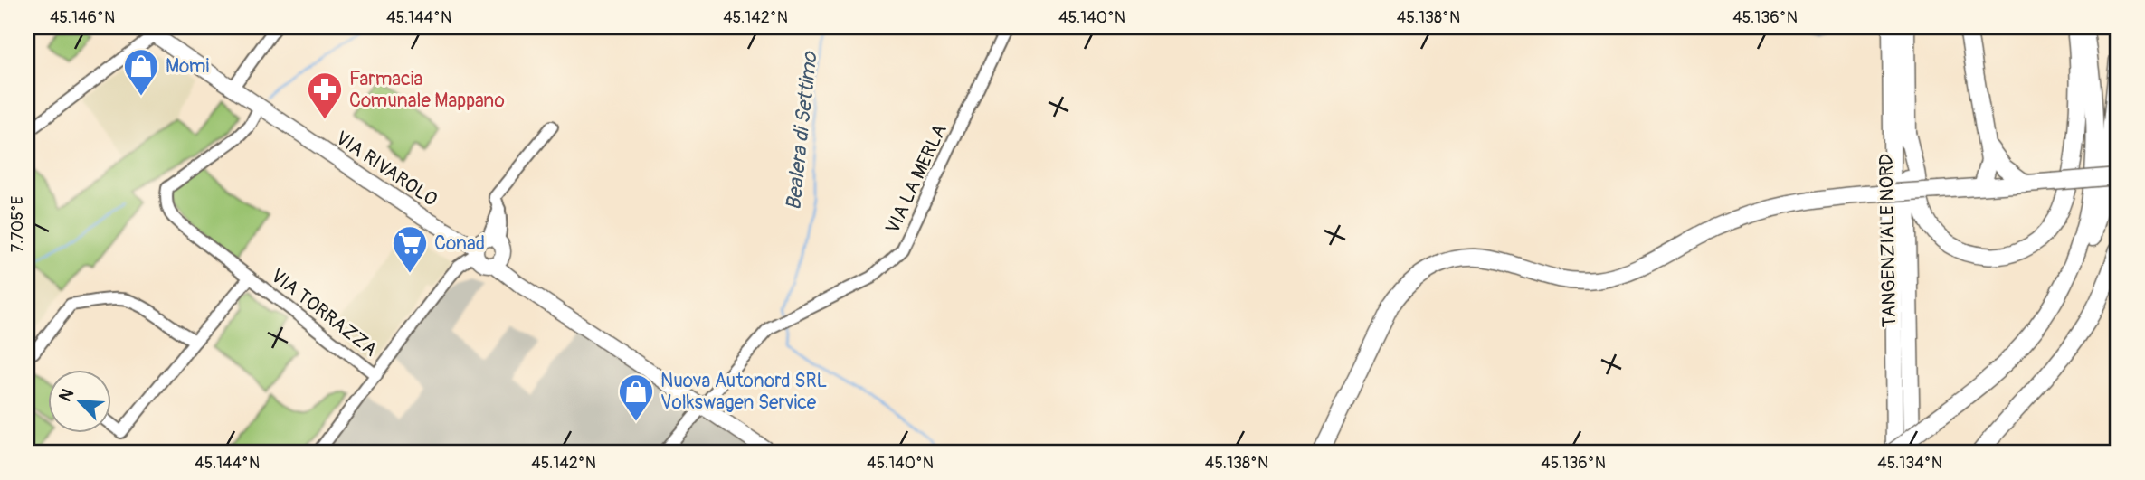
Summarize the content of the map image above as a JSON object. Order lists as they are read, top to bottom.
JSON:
{
  "streets": {
    "highway": ["TANGENZIALE NORD"],
    "main road": ["VIA RIVAROLO"],
    "street": ["VIA LA MERLA", "VIA TORRAZZA"]
  },
  "crossings": [
    ["VIA RIVAROLO", "VIA TORRAZZA"]
  ],
  "water": ["Bealera di Settimo"],
  "places": {
    "shop": ["Momi", "Nuova Autonord SRL Volkswagen Service"],
    "pharmacy": ["Farmacia Comunale Mappano"],
    "supermarket": ["Conad"]
  },
  "north": "top left",
  "coordinates": [
    "45.146°N",
    "45.144°N",
    "45.142°N",
    "45.140°N",
    "45.138°N",
    "45.136°N",
    "7.705°E",
    "45.134°N"
  ]
}
